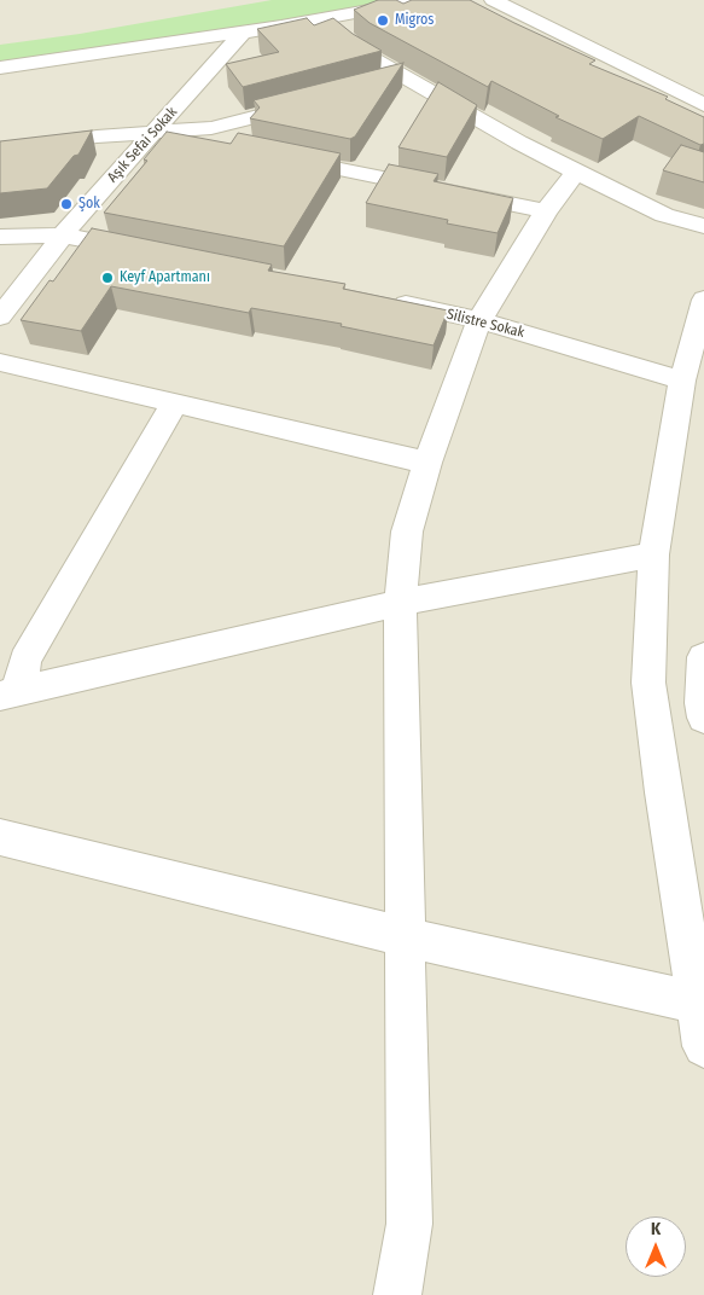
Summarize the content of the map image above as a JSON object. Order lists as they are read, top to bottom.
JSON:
{
  "streets": {
    "street": ["Aşık Sefai Sokak", "Silistre Sokak"]
  },
  "places": ["Migros", "Şok", "Keyf Apartmanı"],
  "north": "top"
}
